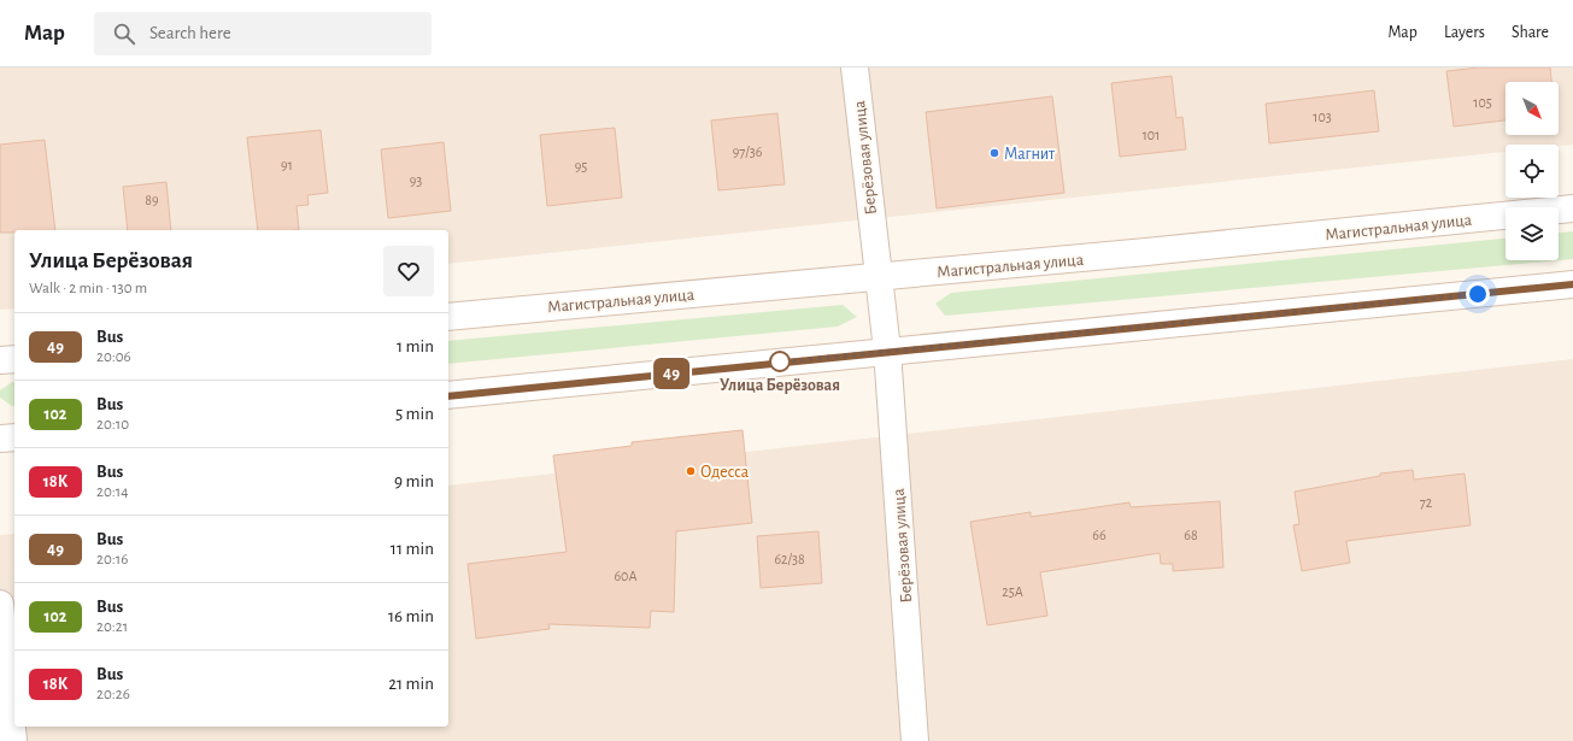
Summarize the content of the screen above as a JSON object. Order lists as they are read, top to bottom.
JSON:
{
  "streets": {
    "main road": ["Берёзовая улица", "Магистральная улица"]
  },
  "crossings": [
    ["Берёзовая улица", "Магистральная улица"]
  ],
  "places": ["Магнит", "Улица Берёзовая", "Одесса"],
  "lines": ["bus line 49"],
  "house_numbers": [
    "105",
    "103",
    "101",
    "97/36",
    "91",
    "95",
    "93",
    "89",
    "72",
    "66",
    "68",
    "62/38",
    "60А",
    "25А"
  ],
  "north": "bottom right",
  "page": {
    "header": "Map",
    "search": "Search here",
    "nav": ["Map", "Layers", "Share"],
    "on_map": "49",
    "heading": ["Улица Берёзовая", "Walk · 2 min · 130 m"],
    "list": [
      {
        "mark": "49",
        "name": "Bus",
        "note": "20:06",
        "value": "1 min"
      },
      {
        "mark": "102",
        "name": "Bus",
        "note": "20:10",
        "value": "5 min"
      },
      {
        "mark": "18К",
        "name": "Bus",
        "note": "20:14",
        "value": "9 min"
      },
      {
        "mark": "49",
        "name": "Bus",
        "note": "20:16",
        "value": "11 min"
      },
      {
        "mark": "102",
        "name": "Bus",
        "note": "20:21",
        "value": "16 min"
      },
      {
        "mark": "18К",
        "name": "Bus",
        "note": "20:26",
        "value": "21 min"
      }
    ]
  }
}
